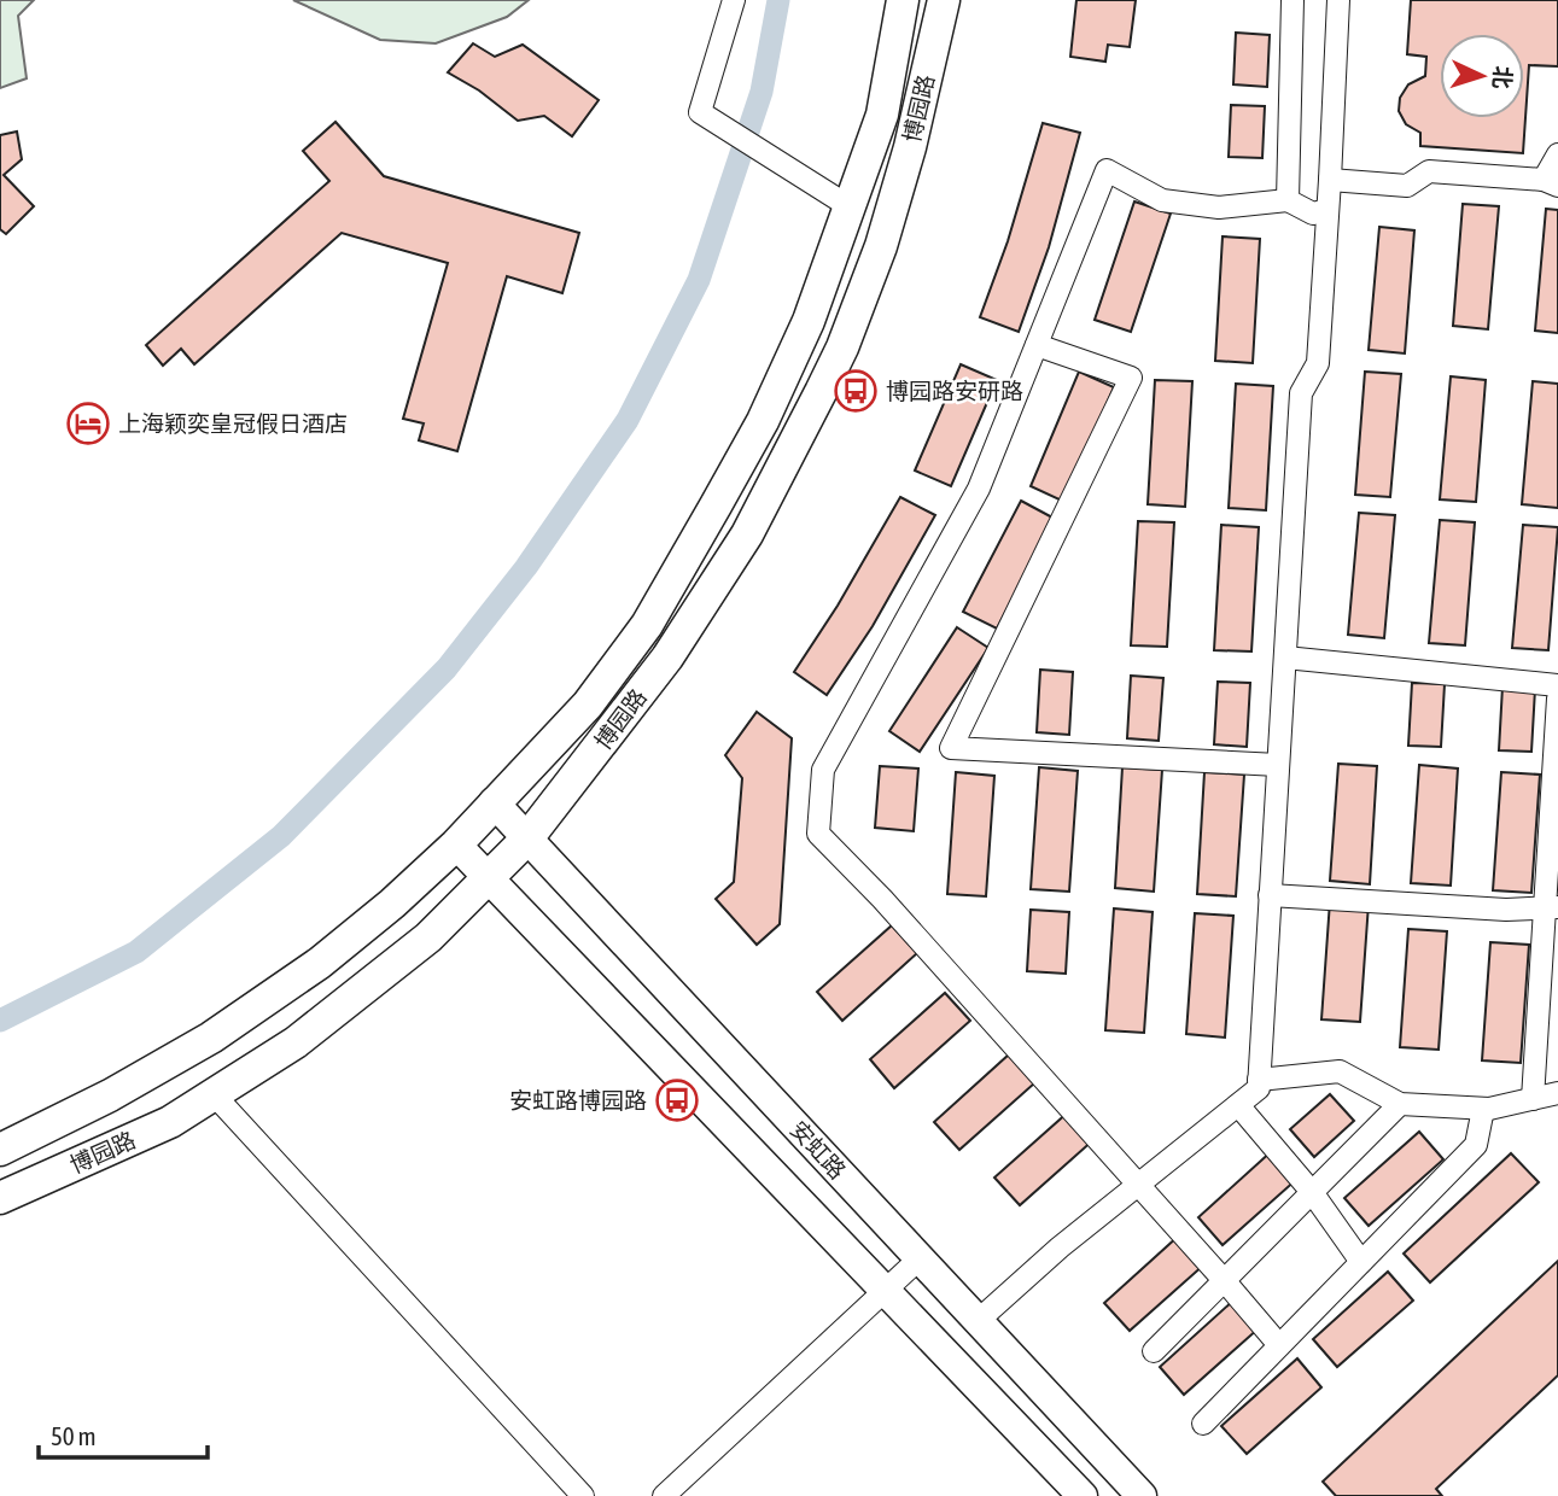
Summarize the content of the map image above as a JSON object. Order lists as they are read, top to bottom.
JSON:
{
  "streets": {
    "main road": ["博园路", "安虹路"]
  },
  "crossings": [
    ["博园路", "安虹路"]
  ],
  "places": {
    "bus stop": ["博园路安研路", "安虹路博园路"],
    "hotel": ["上海颖奕皇冠假日酒店"]
  },
  "scale_bar": "50 m",
  "north": "right"
}
